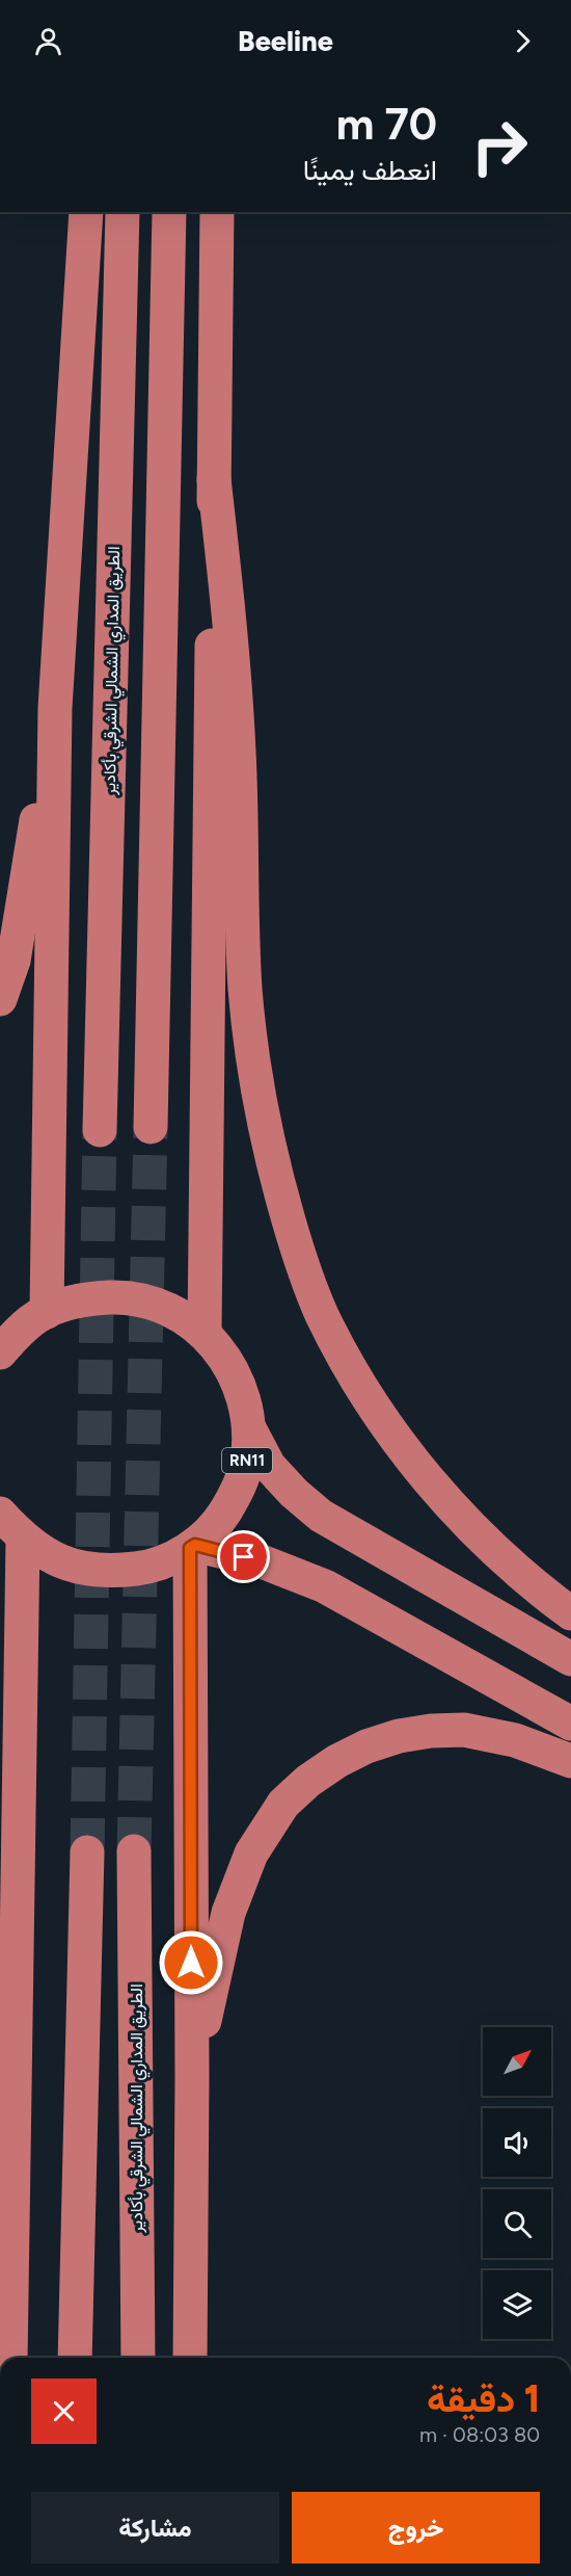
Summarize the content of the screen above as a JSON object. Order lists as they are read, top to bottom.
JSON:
{
  "streets": {
    "highway": ["الطريق المداري الشمالي الشرقي بأكادير", "RN11"]
  },
  "north": "top right",
  "page": {
    "header": "Beeline",
    "turn": ["70 m", "انعطف يمينًا"],
    "heading": ["1 دقيقة", "80 m · 08:03"],
    "buttons": ["خروج", "مشاركة"]
  }
}
